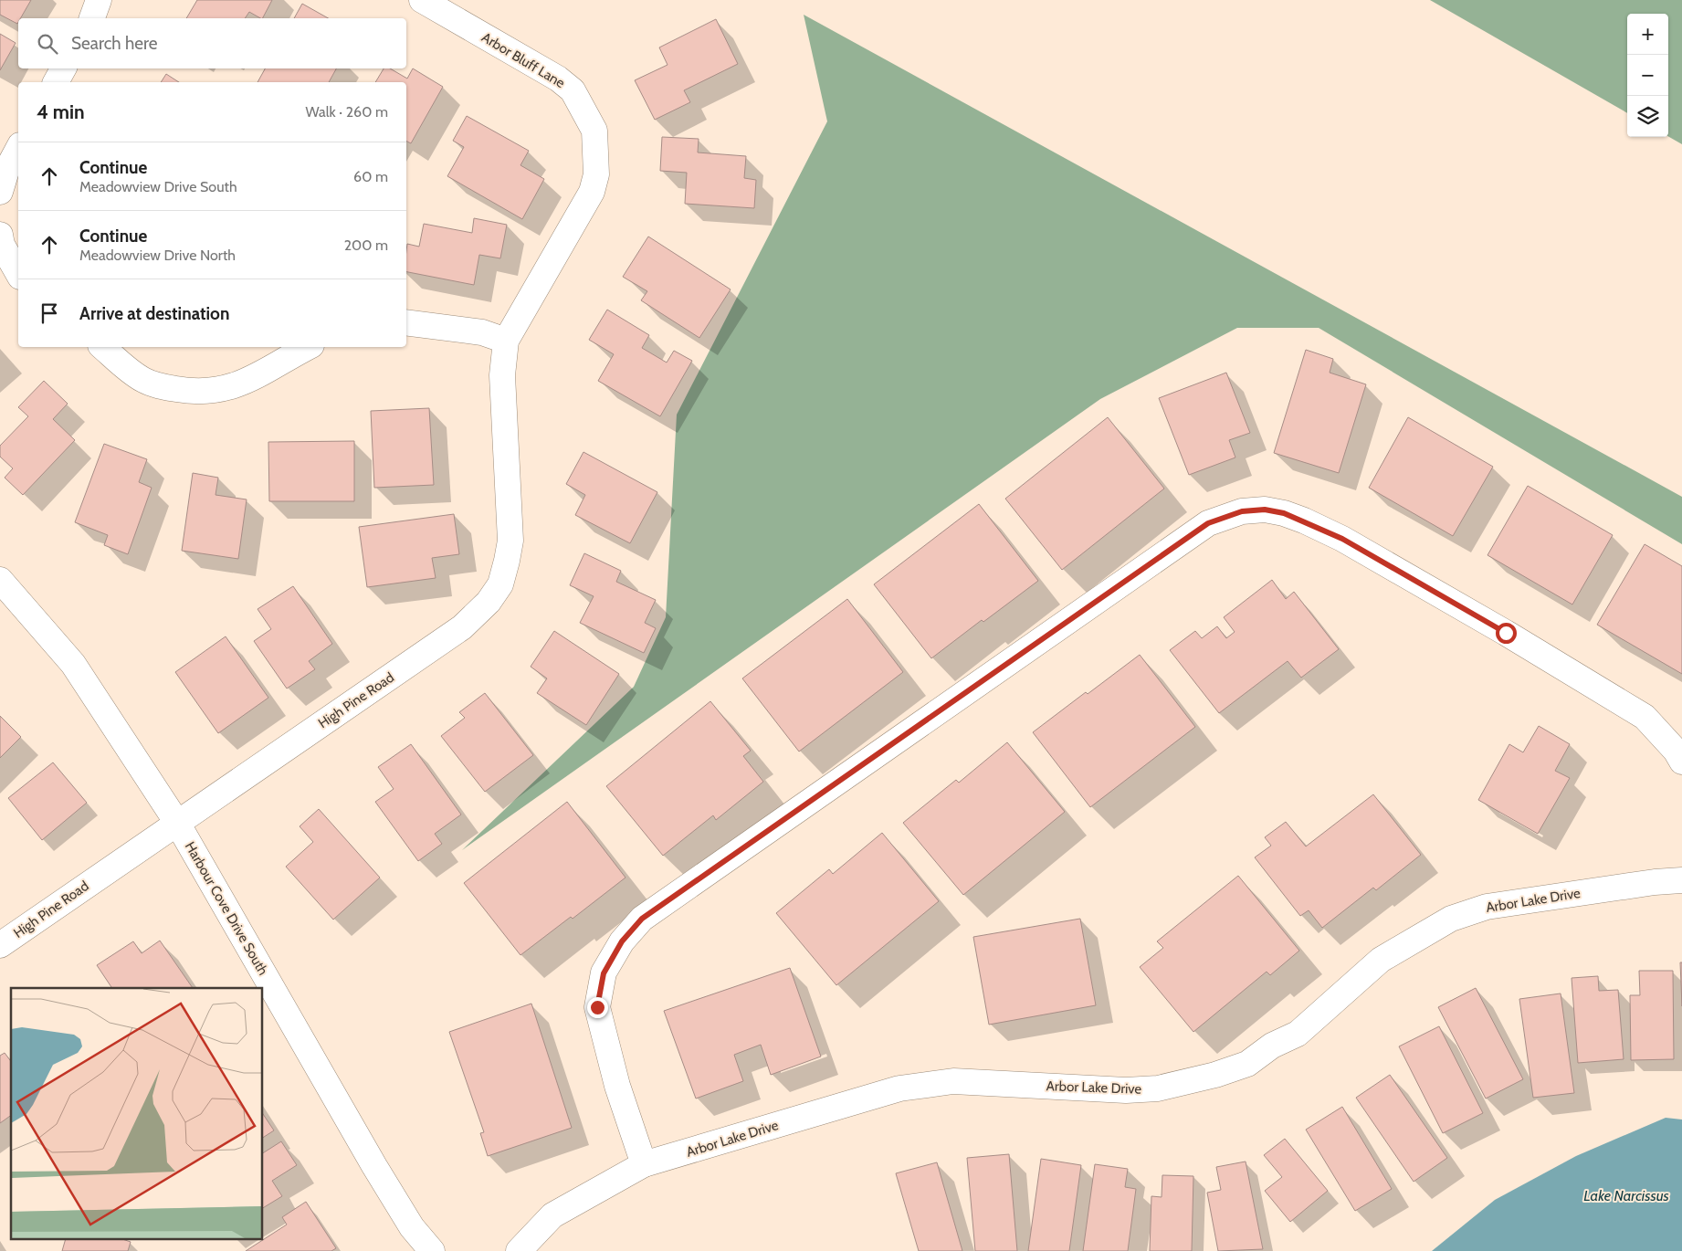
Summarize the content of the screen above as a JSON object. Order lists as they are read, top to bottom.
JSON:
{
  "streets": {
    "street": [
      "Arbor Bluff Lane",
      "High Pine Road",
      "Arbor Lake Drive",
      "Harbour Cove Drive South"
    ]
  },
  "crossings": [
    ["Arbor Bluff Lane", "High Pine Road"],
    ["High Pine Road", "Harbour Cove Drive South"]
  ],
  "water": ["Lake Narcissus"],
  "page": {
    "map_buttons": ["+", "−"],
    "search": "Search here",
    "heading": ["4 min", "Walk · 260 m"],
    "list": [
      ["Continue", "Meadowview Drive South", "60 m"],
      ["Continue", "Meadowview Drive North", "200 m"],
      "Arrive at destination"
    ]
  }
}
